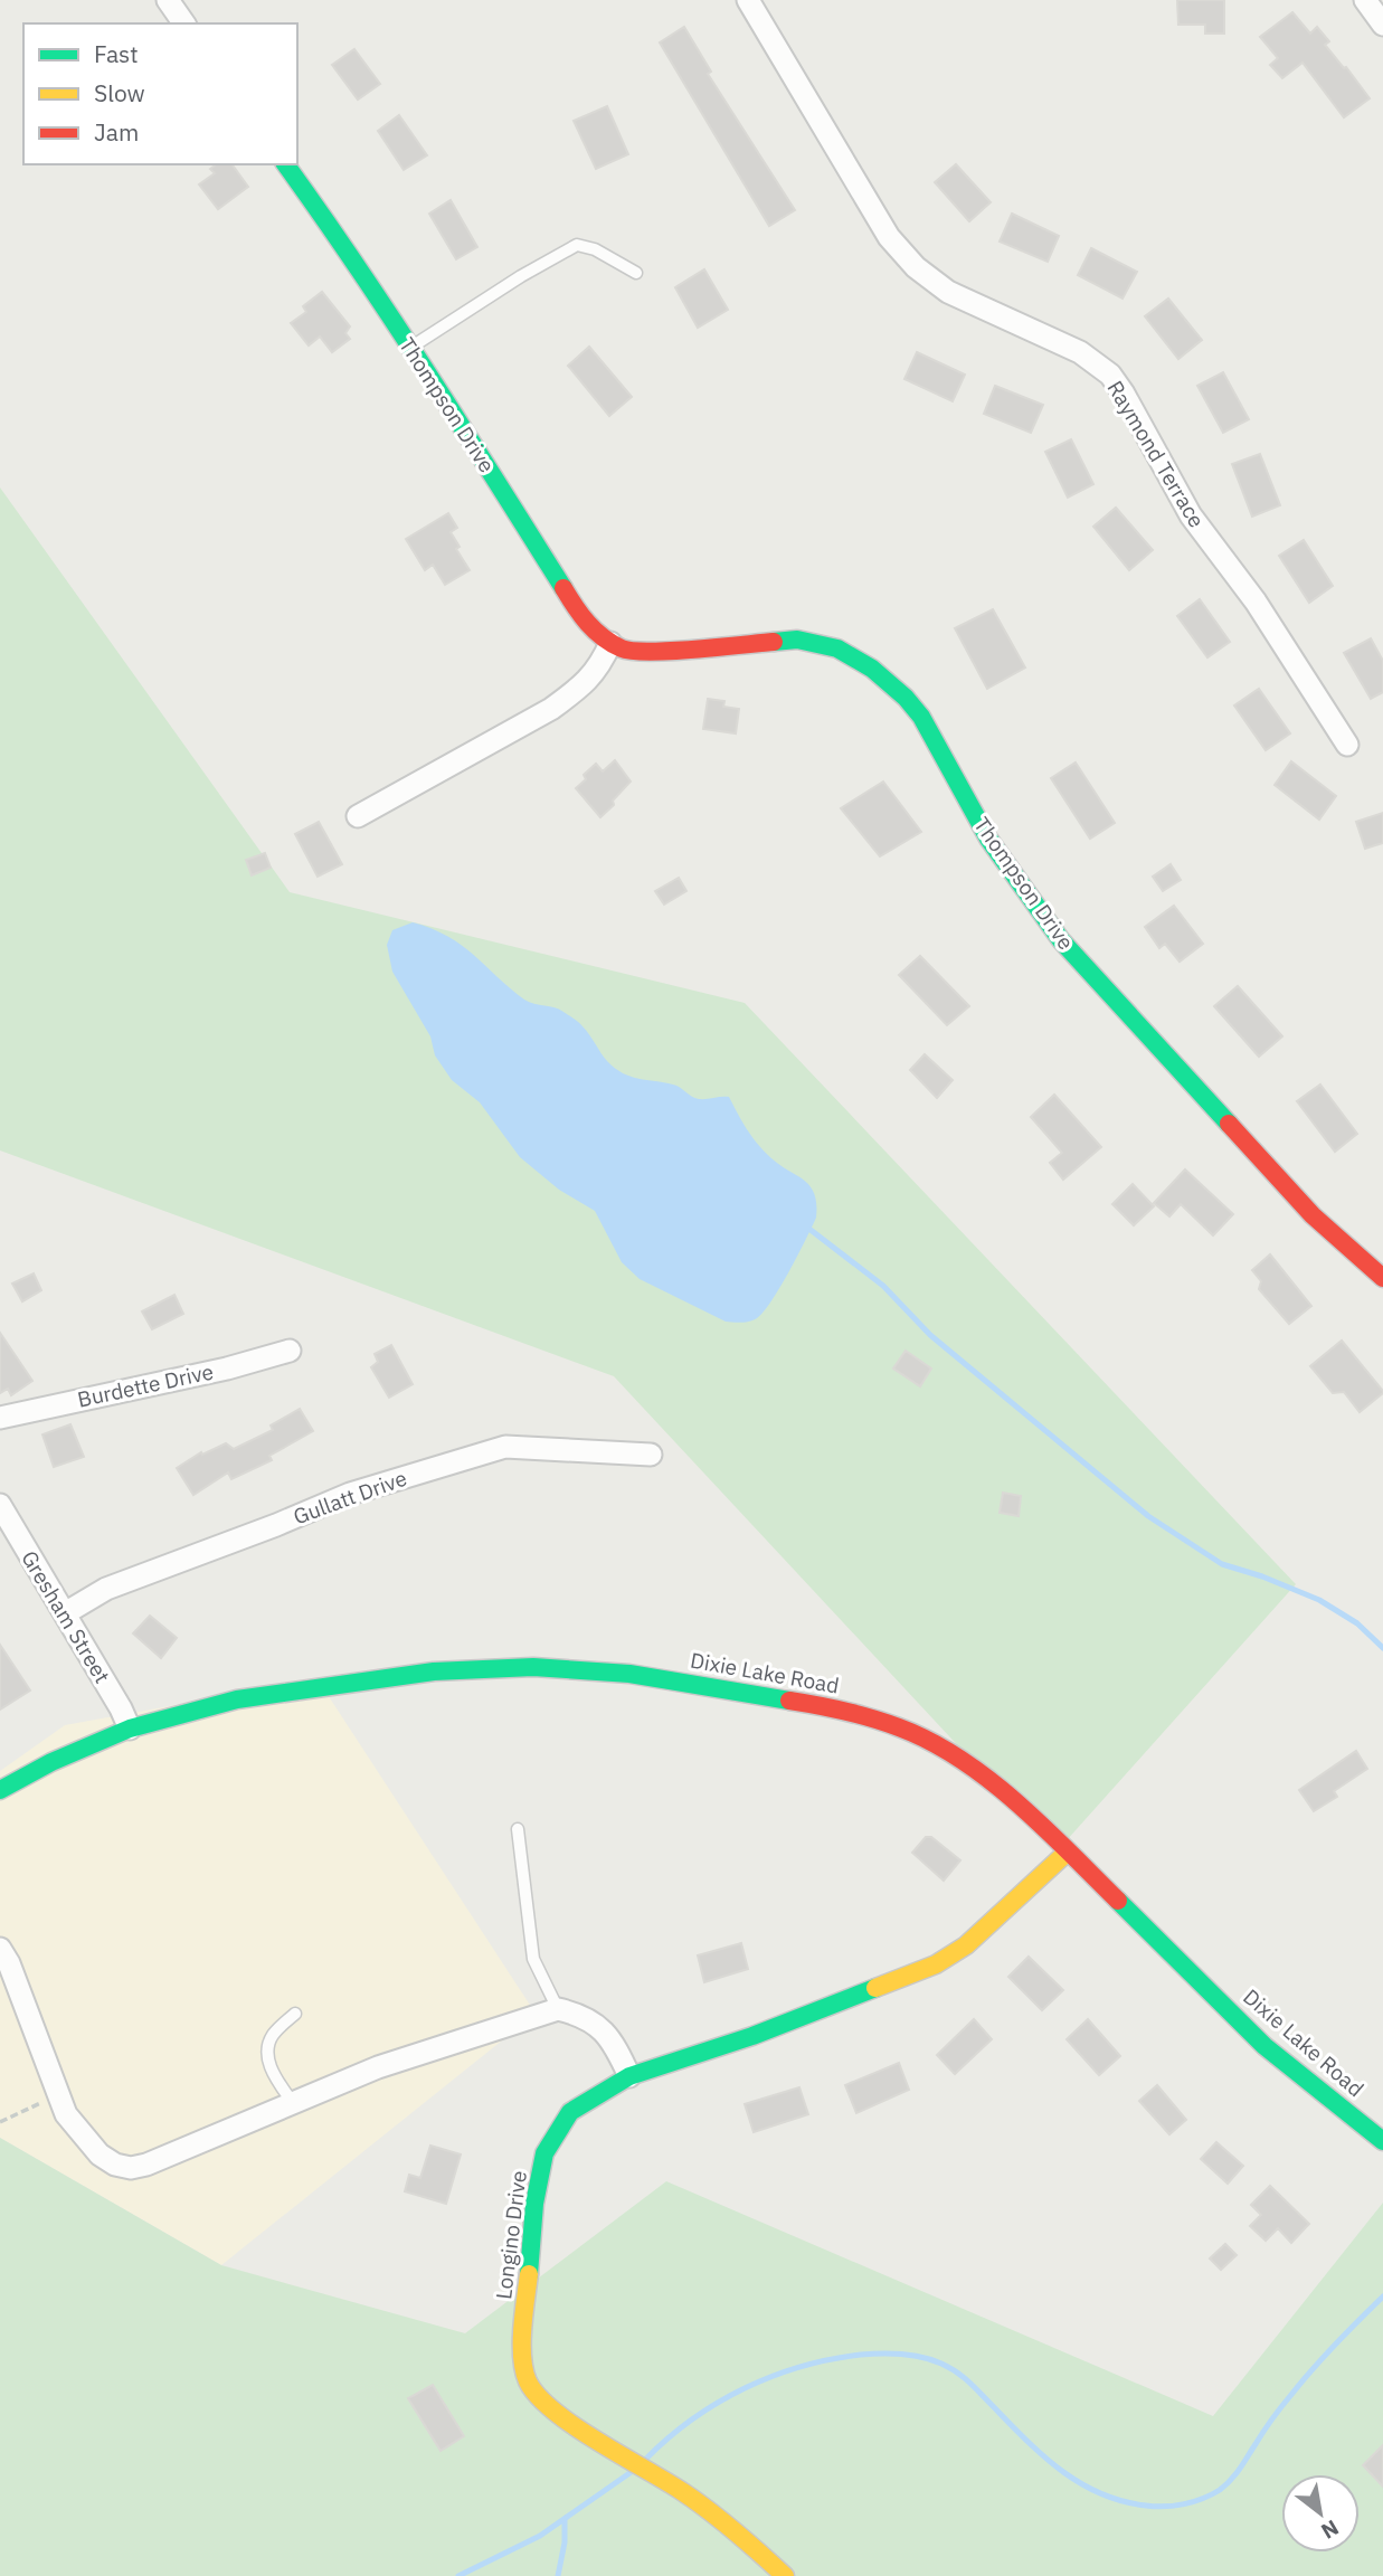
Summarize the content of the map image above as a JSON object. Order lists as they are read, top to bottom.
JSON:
{
  "streets": {
    "street": [
      "Thompson Drive",
      "Raymond Terrace",
      "Burdette Drive",
      "Gullatt Drive",
      "Gresham Street",
      "Dixie Lake Road",
      "Longino Drive"
    ]
  },
  "crossings": [
    ["Gullatt Drive", "Gresham Street"],
    ["Gresham Street", "Dixie Lake Road"],
    ["Dixie Lake Road", "Longino Drive"]
  ],
  "legend": ["Fast", "Slow", "Jam"],
  "north": "bottom right"
}
